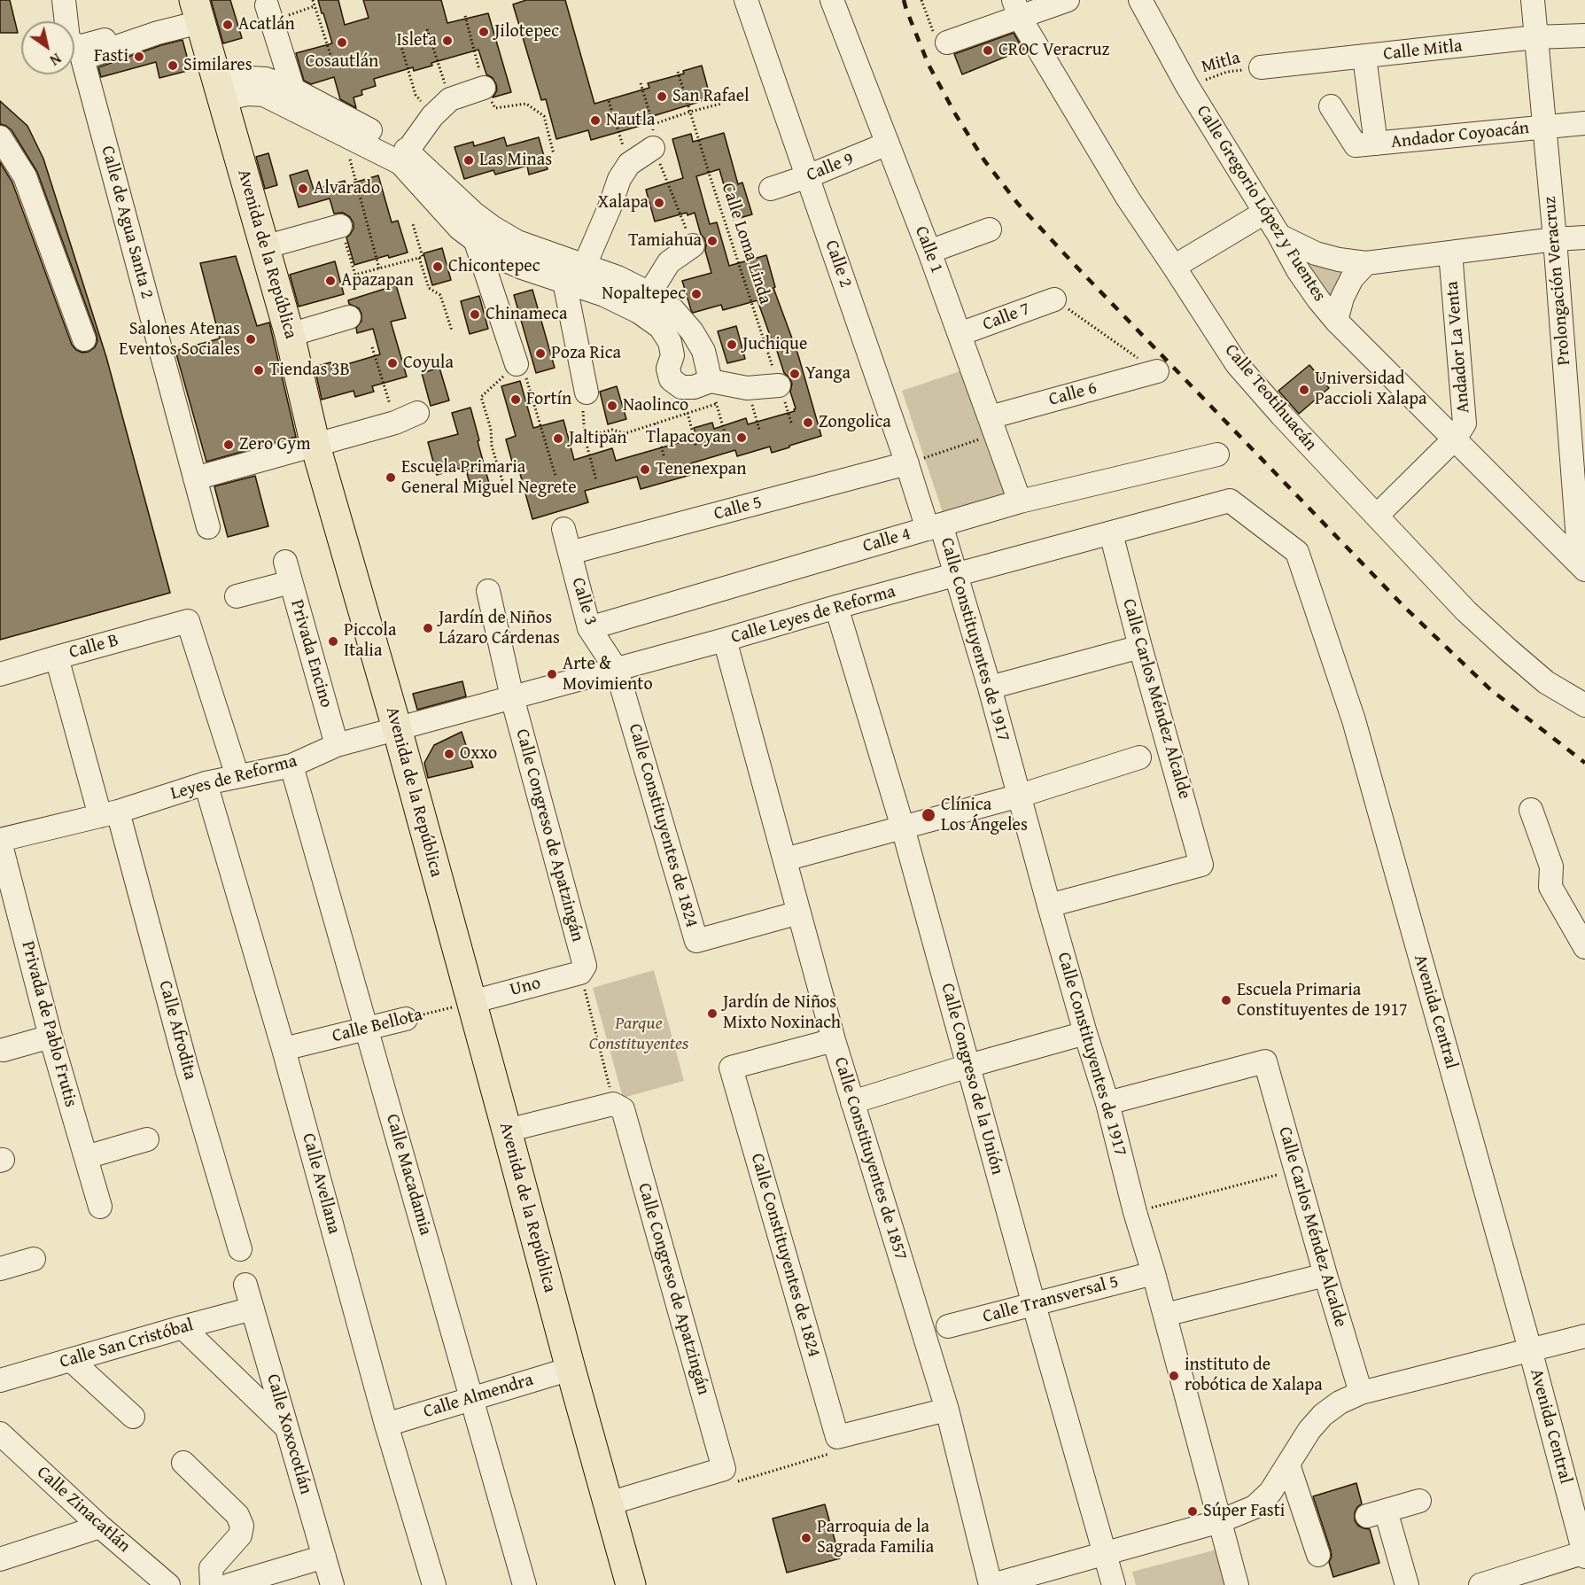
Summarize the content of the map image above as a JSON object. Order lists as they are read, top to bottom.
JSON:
{
  "streets": {
    "main road": ["Avenida de la República"],
    "street": [
      "Calle Mitla",
      "Andador Coyoacán",
      "Calle 9",
      "Calle Gregorio López y Fuentes",
      "Calle de Agua Santa 2",
      "Calle 1",
      "Calle 2",
      "Prolongación Veracruz",
      "Calle 7",
      "Andador La Venta",
      "Calle 6",
      "Calle Teotihuacán",
      "Calle 5",
      "Calle 4",
      "Calle 3",
      "Calle Leyes de Reforma",
      "Calle Constituyentes de 1917",
      "Calle B",
      "Privada Encino",
      "Calle Carlos Méndez Alcalde",
      "Leyes de Reforma",
      "Calle Constituyentes de 1824",
      "Calle Congreso de Apatzingán",
      "Uno",
      "Avenida Central",
      "Privada de Pablo Frutis",
      "Calle Bellota",
      "Calle Afrodita",
      "Calle Congreso de la Unión",
      "Calle Constituyentes de 1857",
      "Calle Macadamia",
      "Calle Avellana",
      "Calle Transversal 5",
      "Calle San Cristóbal",
      "Calle Almendra",
      "Calle Xoxocotlán",
      "Calle Zinacatlán"
    ],
    "path": ["Mitla", "Calle Loma Linda"]
  },
  "crossings": [
    ["Calle Mitla", "Mitla"],
    ["Calle Mitla", "Prolongación Veracruz"],
    ["Mitla", "Calle Gregorio López y Fuentes"],
    ["Andador Coyoacán", "Prolongación Veracruz"],
    ["Calle 9", "Calle 1"],
    ["Calle 9", "Calle 2"],
    ["Calle Gregorio López y Fuentes", "Prolongación Veracruz"],
    ["Calle Gregorio López y Fuentes", "Andador La Venta"],
    ["Calle 1", "Calle 7"],
    ["Calle 1", "Calle 6"],
    ["Calle 1", "Calle 4"],
    ["Avenida de la República", "Calle Leyes de Reforma"],
    ["Avenida de la República", "Leyes de Reforma"],
    ["Avenida de la República", "Uno"],
    ["Avenida de la República", "Calle Bellota"],
    ["Avenida de la República", "Calle Almendra"],
    ["Calle 2", "Calle 5"],
    ["Calle 2", "Calle 4"],
    ["Calle 2", "Calle Constituyentes de 1917"],
    ["Calle 5", "Calle 3"],
    ["Calle 4", "Calle 3"],
    ["Calle 4", "Calle Constituyentes de 1917"],
    ["Calle 3", "Calle Leyes de Reforma"],
    ["Calle 3", "Calle Constituyentes de 1824"],
    ["Calle Leyes de Reforma", "Calle Constituyentes de 1917"],
    ["Calle Leyes de Reforma", "Calle Carlos Méndez Alcalde"],
    ["Calle Leyes de Reforma", "Leyes de Reforma"],
    ["Calle Leyes de Reforma", "Calle Constituyentes de 1824"],
    ["Calle Leyes de Reforma", "Calle Congreso de Apatzingán"],
    ["Calle Leyes de Reforma", "Avenida Central"],
    ["Calle Leyes de Reforma", "Calle Congreso de la Unión"],
    ["Calle Leyes de Reforma", "Calle Constituyentes de 1857"],
    ["Calle Constituyentes de 1917", "Calle Carlos Méndez Alcalde"],
    ["Calle Constituyentes de 1917", "Calle Transversal 5"],
    ["Calle B", "Leyes de Reforma"],
    ["Calle B", "Calle Afrodita"],
    ["Privada Encino", "Leyes de Reforma"],
    ["Leyes de Reforma", "Calle Afrodita"],
    ["Leyes de Reforma", "Calle Macadamia"],
    ["Leyes de Reforma", "Calle Avellana"],
    ["Calle Constituyentes de 1824", "Calle Constituyentes de 1857"],
    ["Calle Congreso de Apatzingán", "Uno"],
    ["Uno", "Calle Bellota"],
    ["Calle Bellota", "Calle Macadamia"],
    ["Calle Bellota", "Calle Avellana"],
    ["Calle Congreso de la Unión", "Calle Transversal 5"],
    ["Calle Macadamia", "Calle Almendra"],
    ["Calle Avellana", "Calle Almendra"],
    ["Calle San Cristóbal", "Calle Xoxocotlán"]
  ],
  "parks": ["Parque Constituyentes"],
  "places": [
    "Acatlán",
    "Jilotepec",
    "Isleta",
    "Cosautlán",
    "CROC Veracruz",
    "Fasti",
    "Similares",
    "San Rafael",
    "Nautla",
    "Las Minas",
    "Alvarado",
    "Xalapa",
    "Tamiahua",
    "Chicontepec",
    "Apazapan",
    "Nopaltepec",
    "Chinameca",
    "Salones Atenas Eventos Sociales",
    "Juchique",
    "Poza Rica",
    "Coyula",
    "Tiendas 3B",
    "Yanga",
    "Universidad Paccioli Xalapa",
    "Fortín",
    "Naolinco",
    "Zongolica",
    "Tlapacoyan",
    "Jaltipan",
    "Zero Gym",
    "Tenenexpan",
    "Escuela Primaria General Miguel Negrete",
    "Jardín de Niños Lázaro Cárdenas",
    "Piccola Italia",
    "Arte & Movimiento",
    "Oxxo",
    "Clínica Los Ángeles",
    "Escuela Primaria Constituyentes de 1917",
    "Jardín de Niños Mixto Noxinach",
    "instituto de robótica de Xalapa",
    "Súper Fasti",
    "Parroquia de la Sagrada Familia"
  ],
  "north": "bottom right"
}
